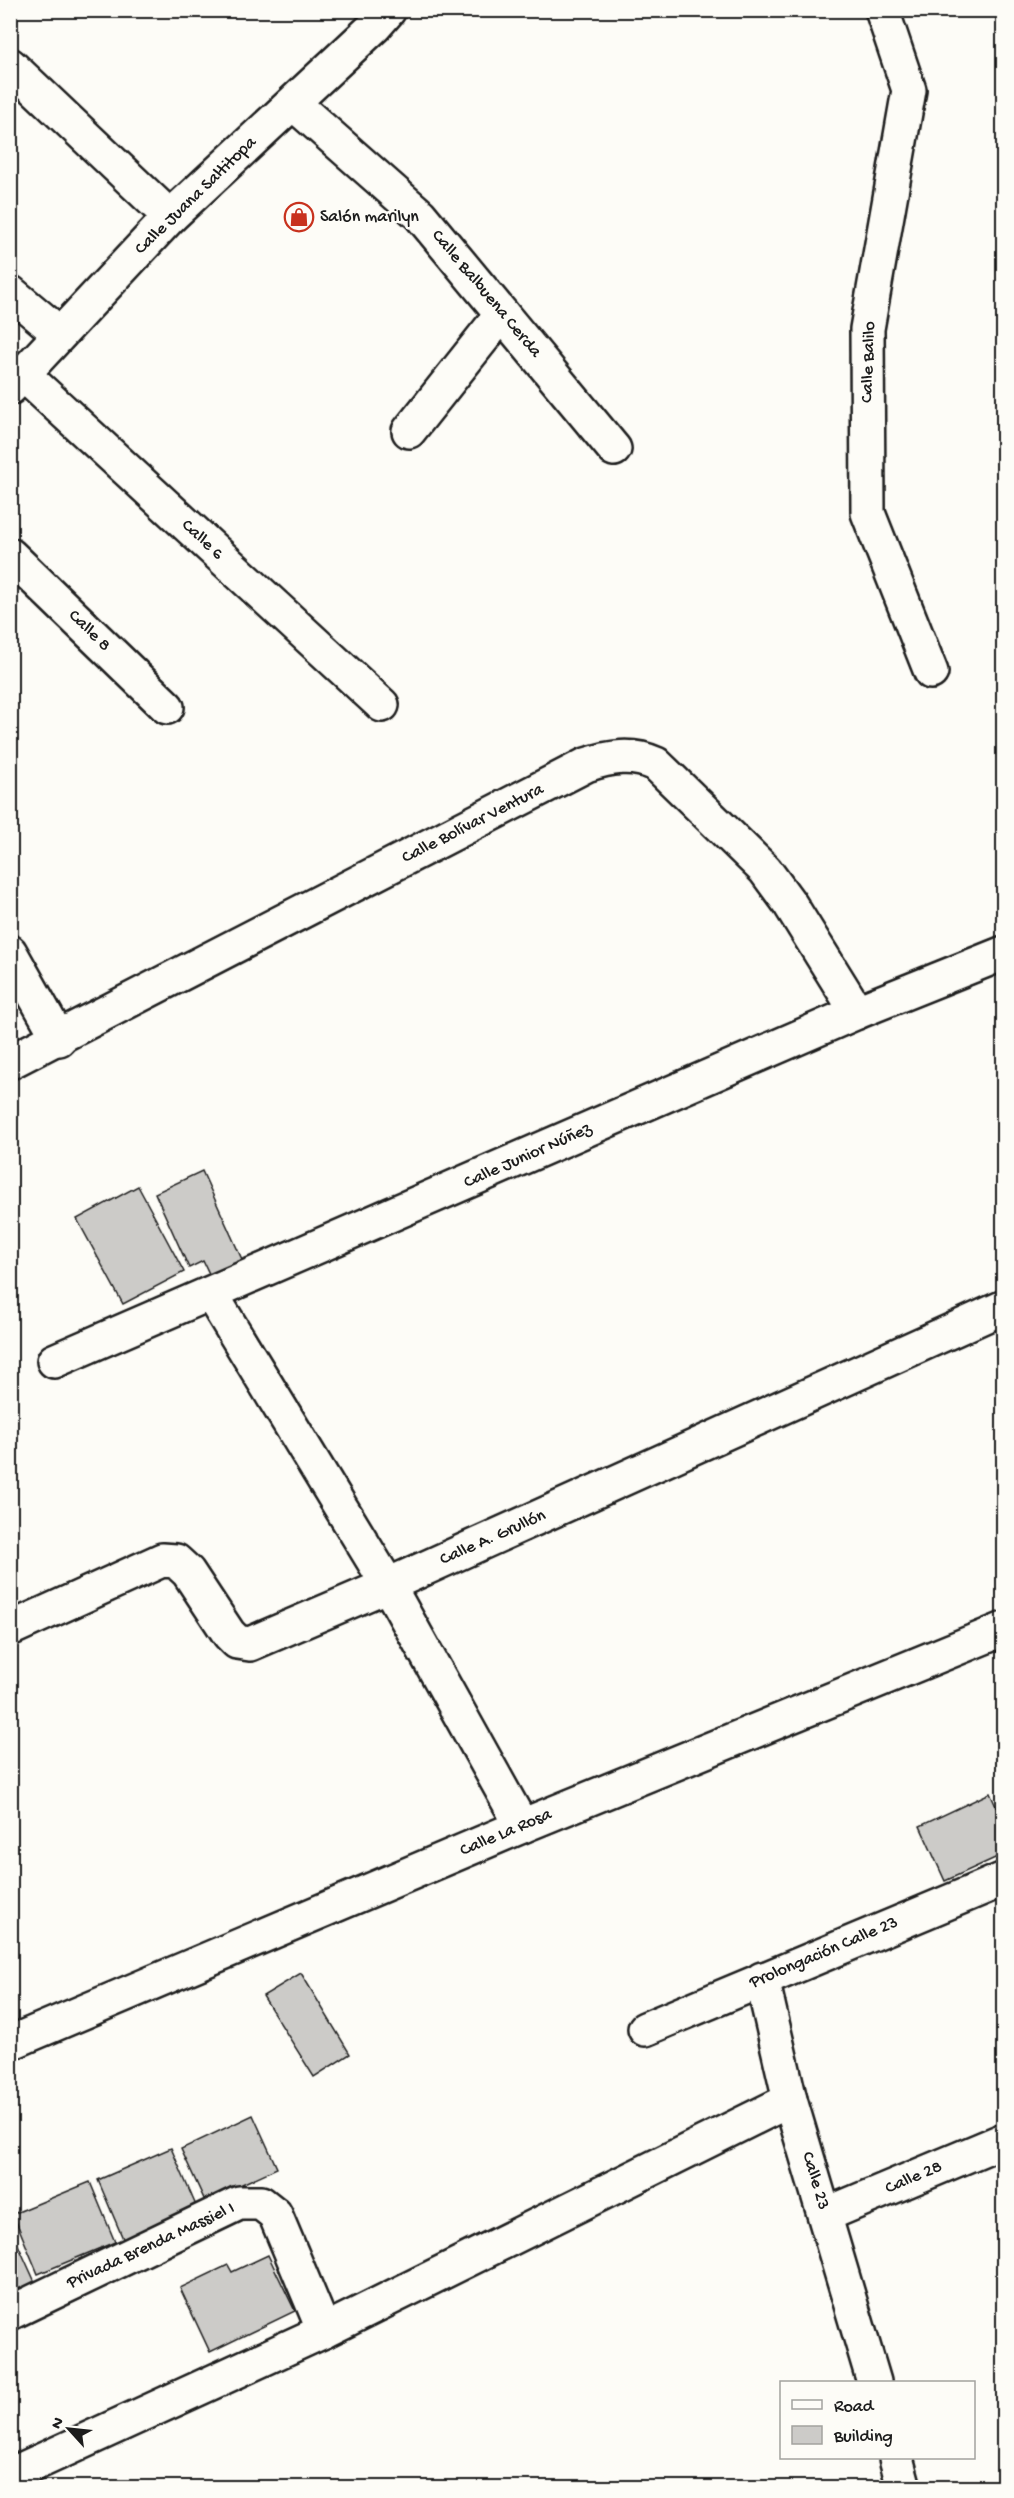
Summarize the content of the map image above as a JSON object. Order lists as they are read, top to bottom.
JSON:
{
  "streets": {
    "street": [
      "Calle Juana Saltitopa",
      "Calle Balbuena Cerda",
      "Calle Balilo",
      "Calle 6",
      "Calle 8",
      "Calle Bolívar Ventura",
      "Calle Junior Núñez",
      "Calle A. Grullón",
      "Calle La Rosa",
      "Prolongación Calle 23",
      "Calle 28",
      "Calle 23",
      "Privada Brenda Massiel I"
    ]
  },
  "crossings": [
    ["Calle Juana Saltitopa", "Calle Balbuena Cerda"],
    ["Calle Juana Saltitopa", "Calle 6"],
    ["Calle Bolívar Ventura", "Calle Junior Núñez"],
    ["Prolongación Calle 23", "Calle 23"],
    ["Calle 28", "Calle 23"]
  ],
  "places": {
    "shop": ["Salón marilyn"]
  },
  "legend": ["Road", "Building"],
  "north": "top left"
}
